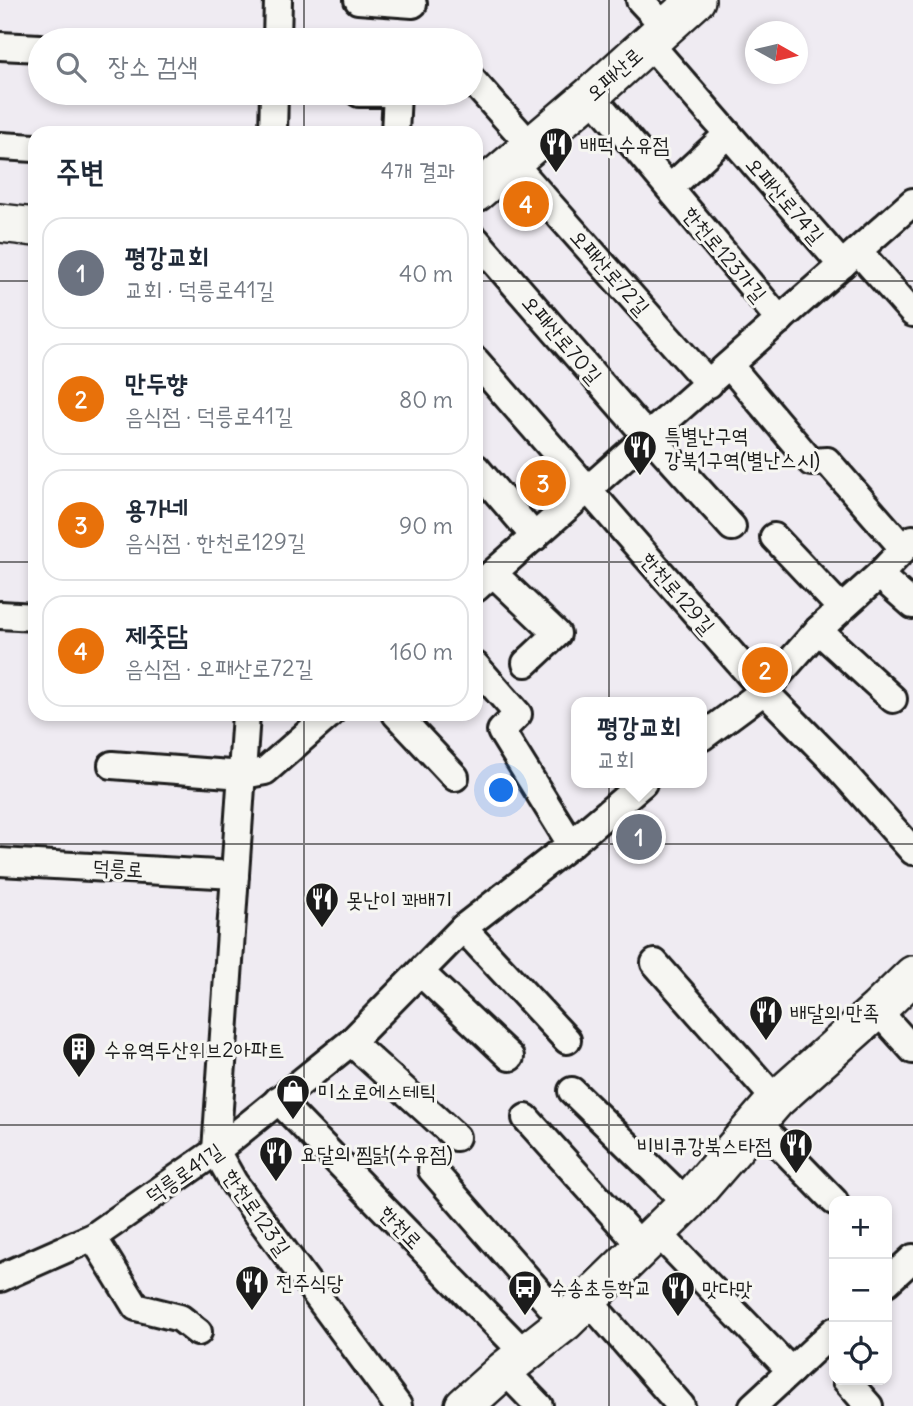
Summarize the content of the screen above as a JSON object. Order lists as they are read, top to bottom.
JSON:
{
  "streets": {
    "main road": ["오패산로"],
    "street": [
      "오패산로74길",
      "한천로123가길",
      "오패산로72길",
      "오패산로70길",
      "한천로129길",
      "덕릉로",
      "덕릉로41길",
      "한천로123길",
      "한천로"
    ]
  },
  "crossings": [
    ["오패산로", "오패산로74길"],
    ["오패산로", "한천로123가길"],
    ["오패산로", "오패산로72길"],
    ["오패산로74길", "한천로123가길"],
    ["한천로123가길", "오패산로72길"],
    ["한천로123가길", "오패산로70길"],
    ["한천로123가길", "한천로129길"],
    ["덕릉로", "한천로123길"],
    ["덕릉로41길", "한천로123길"],
    ["덕릉로41길", "한천로"]
  ],
  "places": {
    "restaurant": [
      "배떡 수유점",
      "특별난구역 강북1구역(별난스시)",
      "못난이 꽈배기",
      "배달의 만족",
      "비비큐강북스타점",
      "요달의 찜닭(수유점)",
      "전주식당",
      "맛다맛"
    ],
    "building": ["수유역두산위브2아파트"],
    "shop": ["미소로에스테틱"],
    "bus stop": ["수송초등학교"]
  },
  "north": "right",
  "page": {
    "search": "장소 검색",
    "heading": ["주변", "4개 결과"],
    "pins": [
      "4",
      "3",
      "2",
      "1"
    ],
    "list": [
      {
        "mark": "1",
        "name": "평강교회",
        "note": "교회 · 덕릉로41길",
        "value": "40 m"
      },
      {
        "mark": "2",
        "name": "만두향",
        "note": "음식점 · 덕릉로41길",
        "value": "80 m"
      },
      {
        "mark": "3",
        "name": "용가네",
        "note": "음식점 · 한천로129길",
        "value": "90 m"
      },
      {
        "mark": "4",
        "name": "제줏담",
        "note": "음식점 · 오패산로72길",
        "value": "160 m"
      }
    ],
    "popup": ["평강교회", "교회"],
    "map_buttons": ["+", "−"]
  }
}
